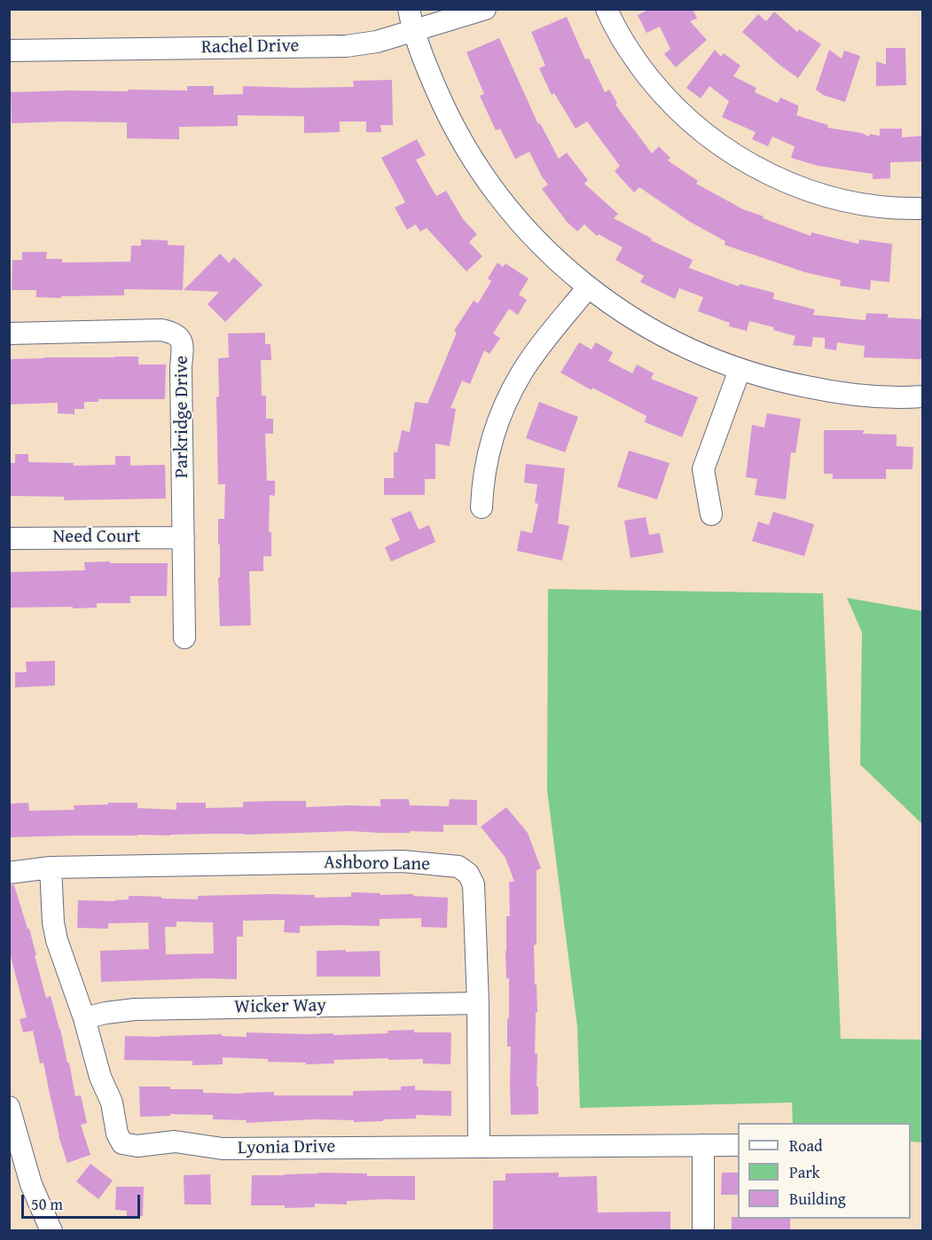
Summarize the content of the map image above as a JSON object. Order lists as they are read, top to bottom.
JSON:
{
  "streets": {
    "street": [
      "Rachel Drive",
      "Parkridge Drive",
      "Need Court",
      "Ashboro Lane",
      "Wicker Way",
      "Lyonia Drive"
    ]
  },
  "crossings": [
    ["Parkridge Drive", "Need Court"],
    ["Ashboro Lane", "Wicker Way"],
    ["Ashboro Lane", "Lyonia Drive"],
    ["Wicker Way", "Lyonia Drive"]
  ],
  "legend": ["Road", "Park", "Building"],
  "scale_bar": "50 m"
}
